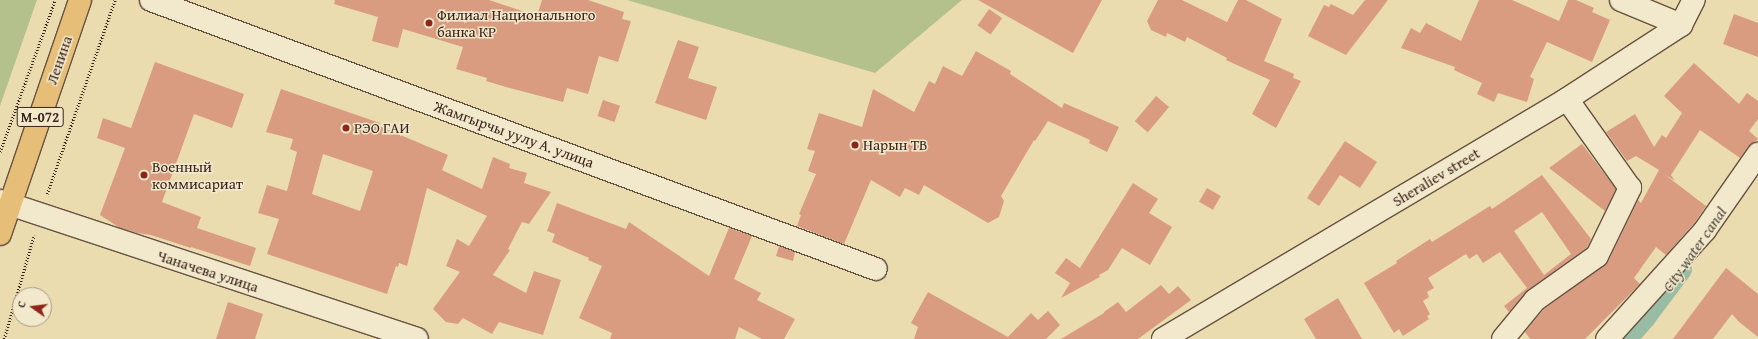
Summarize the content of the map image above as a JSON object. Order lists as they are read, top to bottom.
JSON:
{
  "streets": {
    "main road": ["Ленина", "М-072"],
    "street": ["Жамгырчы уулу А. улица", "Sheraliev street", "Чаначева улица"]
  },
  "crossings": [
    ["Ленина", "Чаначева улица"]
  ],
  "water": ["City water canal"],
  "places": [
    "Филиал Национального банка КР",
    "РЭО ГАИ",
    "Нарын ТВ",
    "Военный коммисариат"
  ],
  "north": "left"
}
